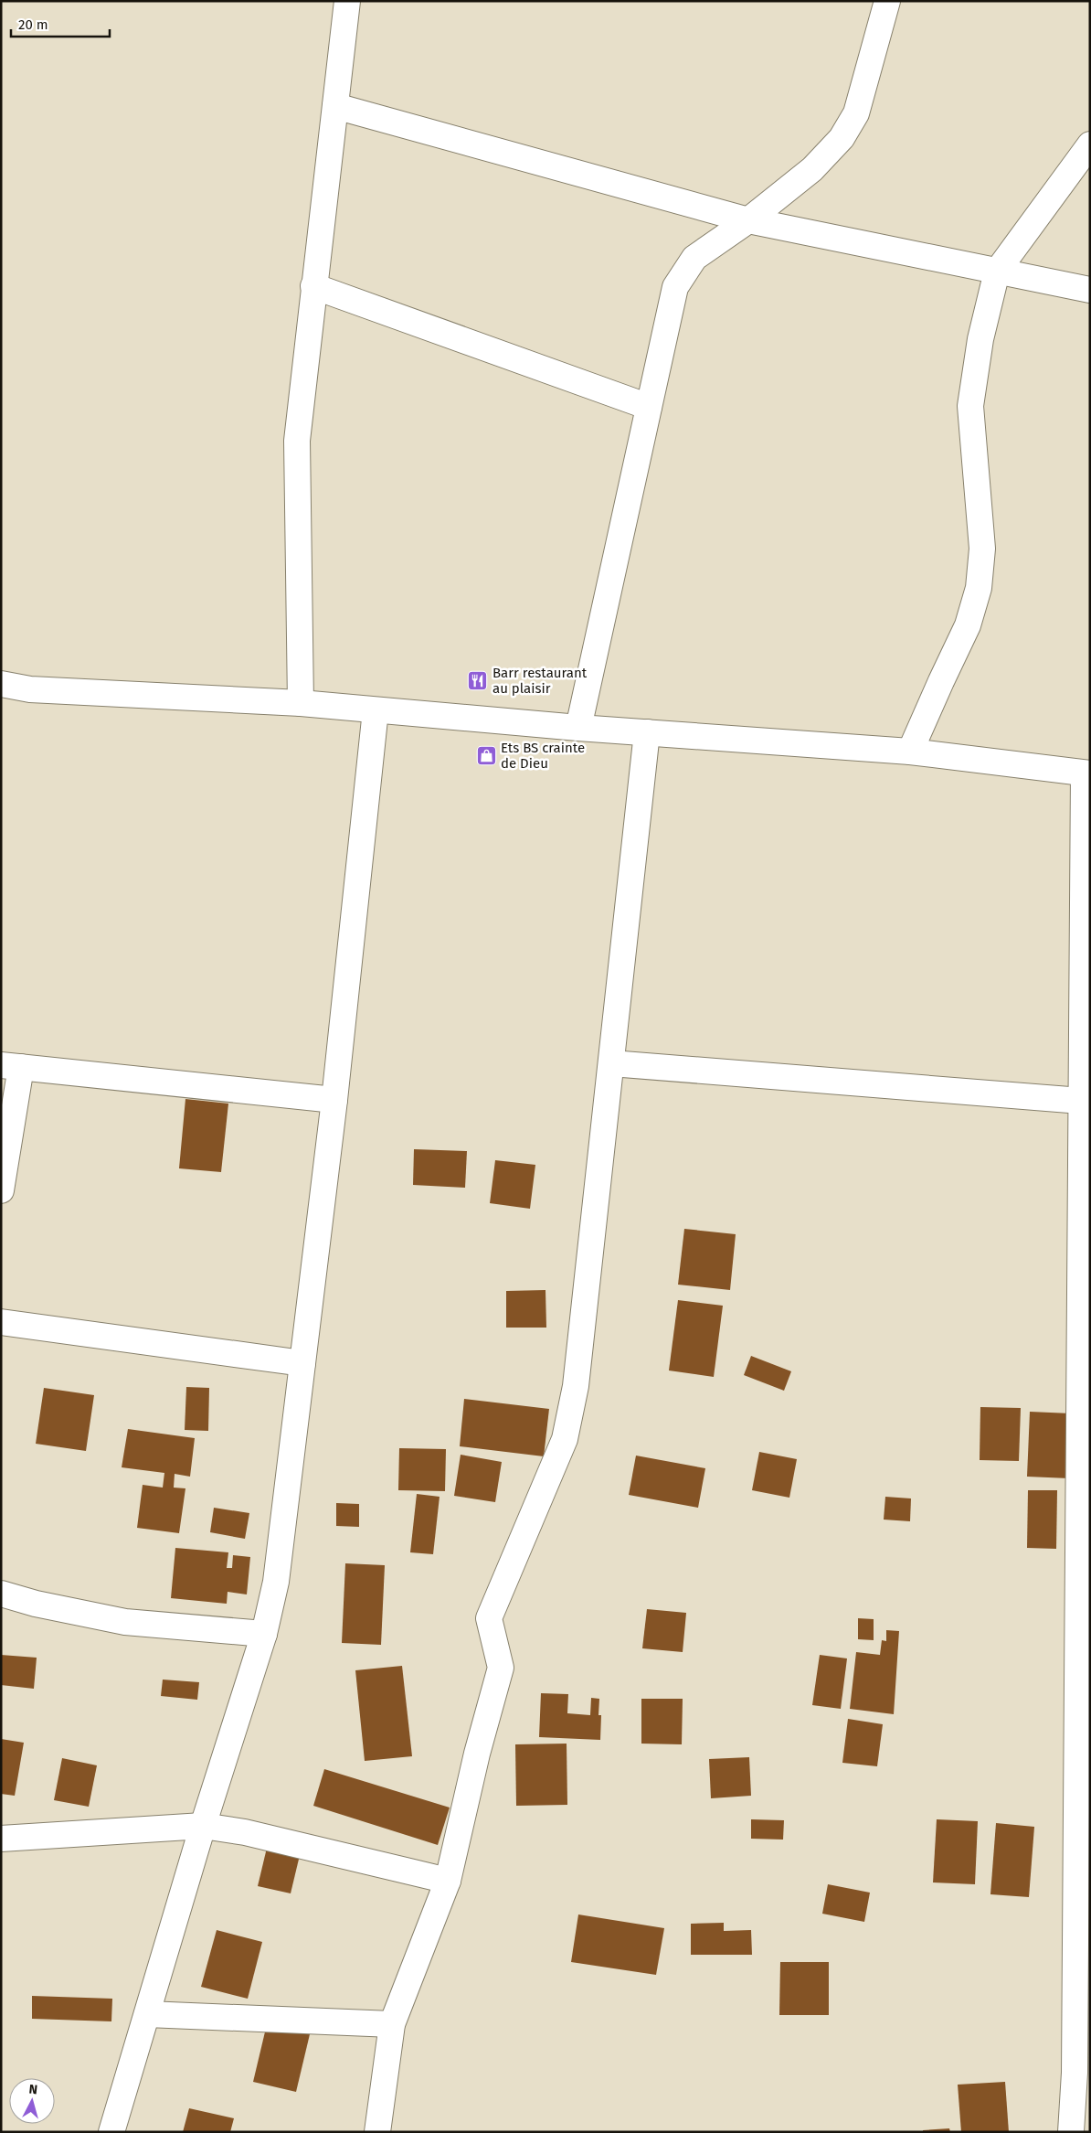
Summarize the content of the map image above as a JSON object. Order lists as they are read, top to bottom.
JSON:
{
  "places": {
    "restaurant": ["Barr restaurant au plaisir"],
    "shop": ["Ets BS crainte de Dieu"]
  },
  "scale_bar": "20 m",
  "north": "top"
}
